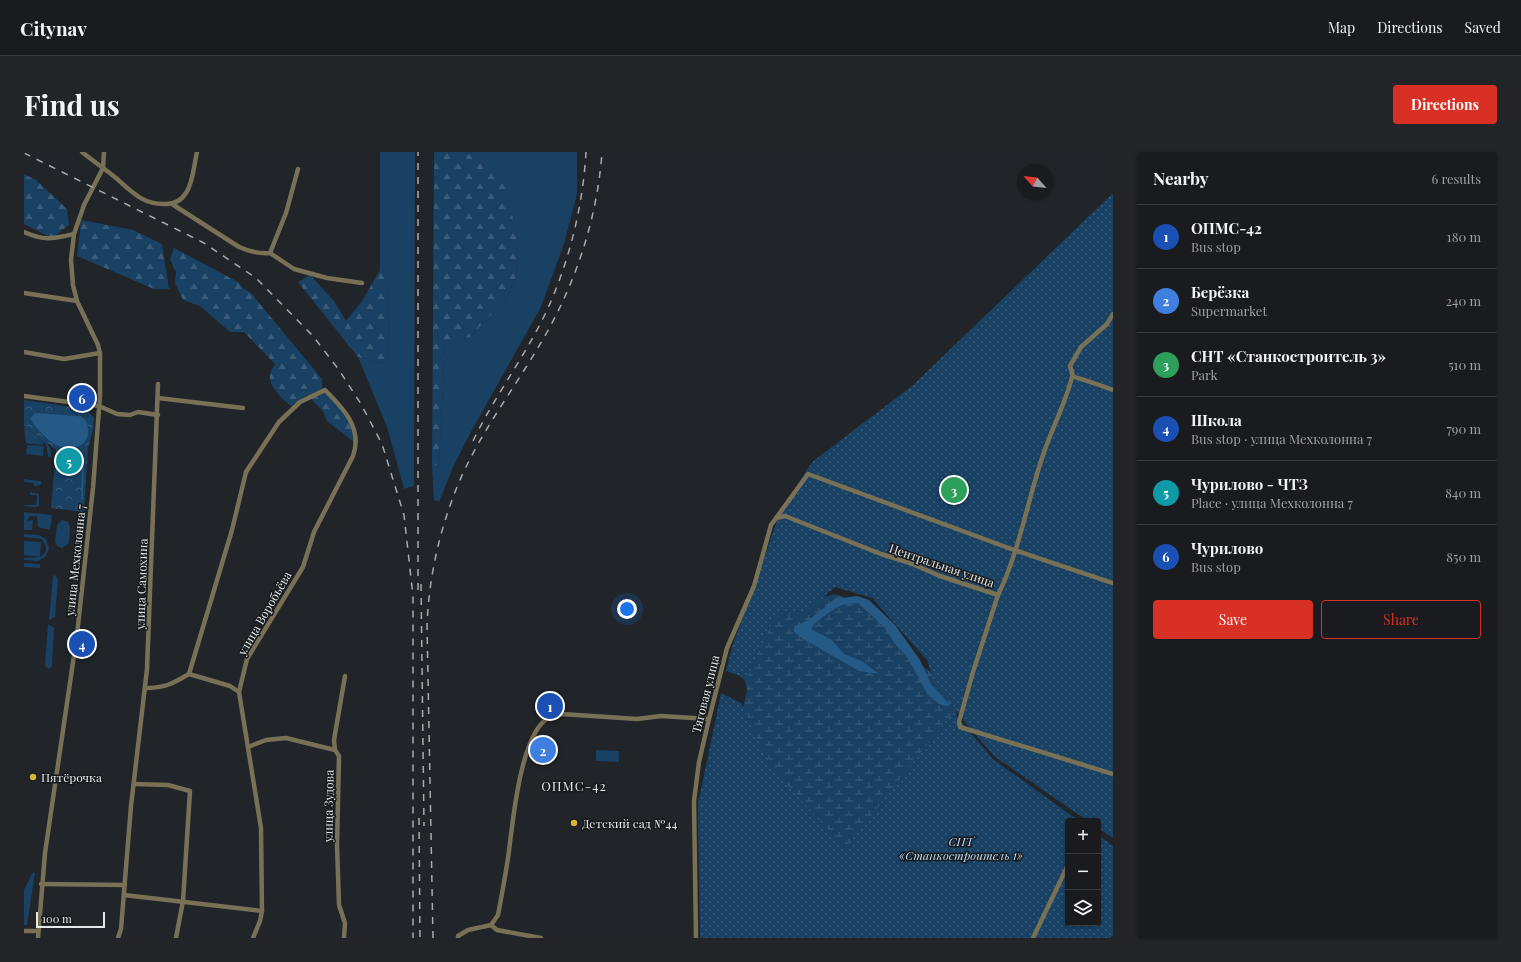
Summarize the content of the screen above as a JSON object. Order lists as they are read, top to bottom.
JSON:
{
  "streets": {
    "street": [
      "улица Мехколонна 7",
      "Центральная улица",
      "улица Самохина",
      "улица Воробьёва",
      "Тяговая улица",
      "улица Зудова"
    ]
  },
  "crossings": [
    ["Центральная улица", "Тяговая улица"]
  ],
  "districts": ["ОПМС-42"],
  "parks": ["СНТ «Станкостроитель 1»"],
  "places": ["Пятёрочка", "Детский сад №44"],
  "scale_bar": "100 m",
  "north": "top left",
  "page": {
    "header": "Citynav",
    "nav": ["Map", "Directions", "Saved"],
    "buttons": [
      "Directions",
      ["Save", "Share"]
    ],
    "title": "Find us",
    "heading": ["Nearby", "6 results"],
    "list": [
      {
        "mark": "1",
        "name": "ОПМС-42",
        "note": "Bus stop",
        "value": "180 m"
      },
      {
        "mark": "2",
        "name": "Берёзка",
        "note": "Supermarket",
        "value": "240 m"
      },
      {
        "mark": "3",
        "name": "СНТ «Станкостроитель 3»",
        "note": "Park",
        "value": "510 m"
      },
      {
        "mark": "4",
        "name": "Школа",
        "note": "Bus stop · улица Мехколонна 7",
        "value": "790 m"
      },
      {
        "mark": "5",
        "name": "Чурилово - ЧТЗ",
        "note": "Place · улица Мехколонна 7",
        "value": "840 m"
      },
      {
        "mark": "6",
        "name": "Чурилово",
        "note": "Bus stop",
        "value": "850 m"
      }
    ],
    "pins": [
      "6",
      "5",
      "3",
      "4",
      "1",
      "2"
    ],
    "map_buttons": ["+", "−"],
    "scale": "100 m"
  }
}
